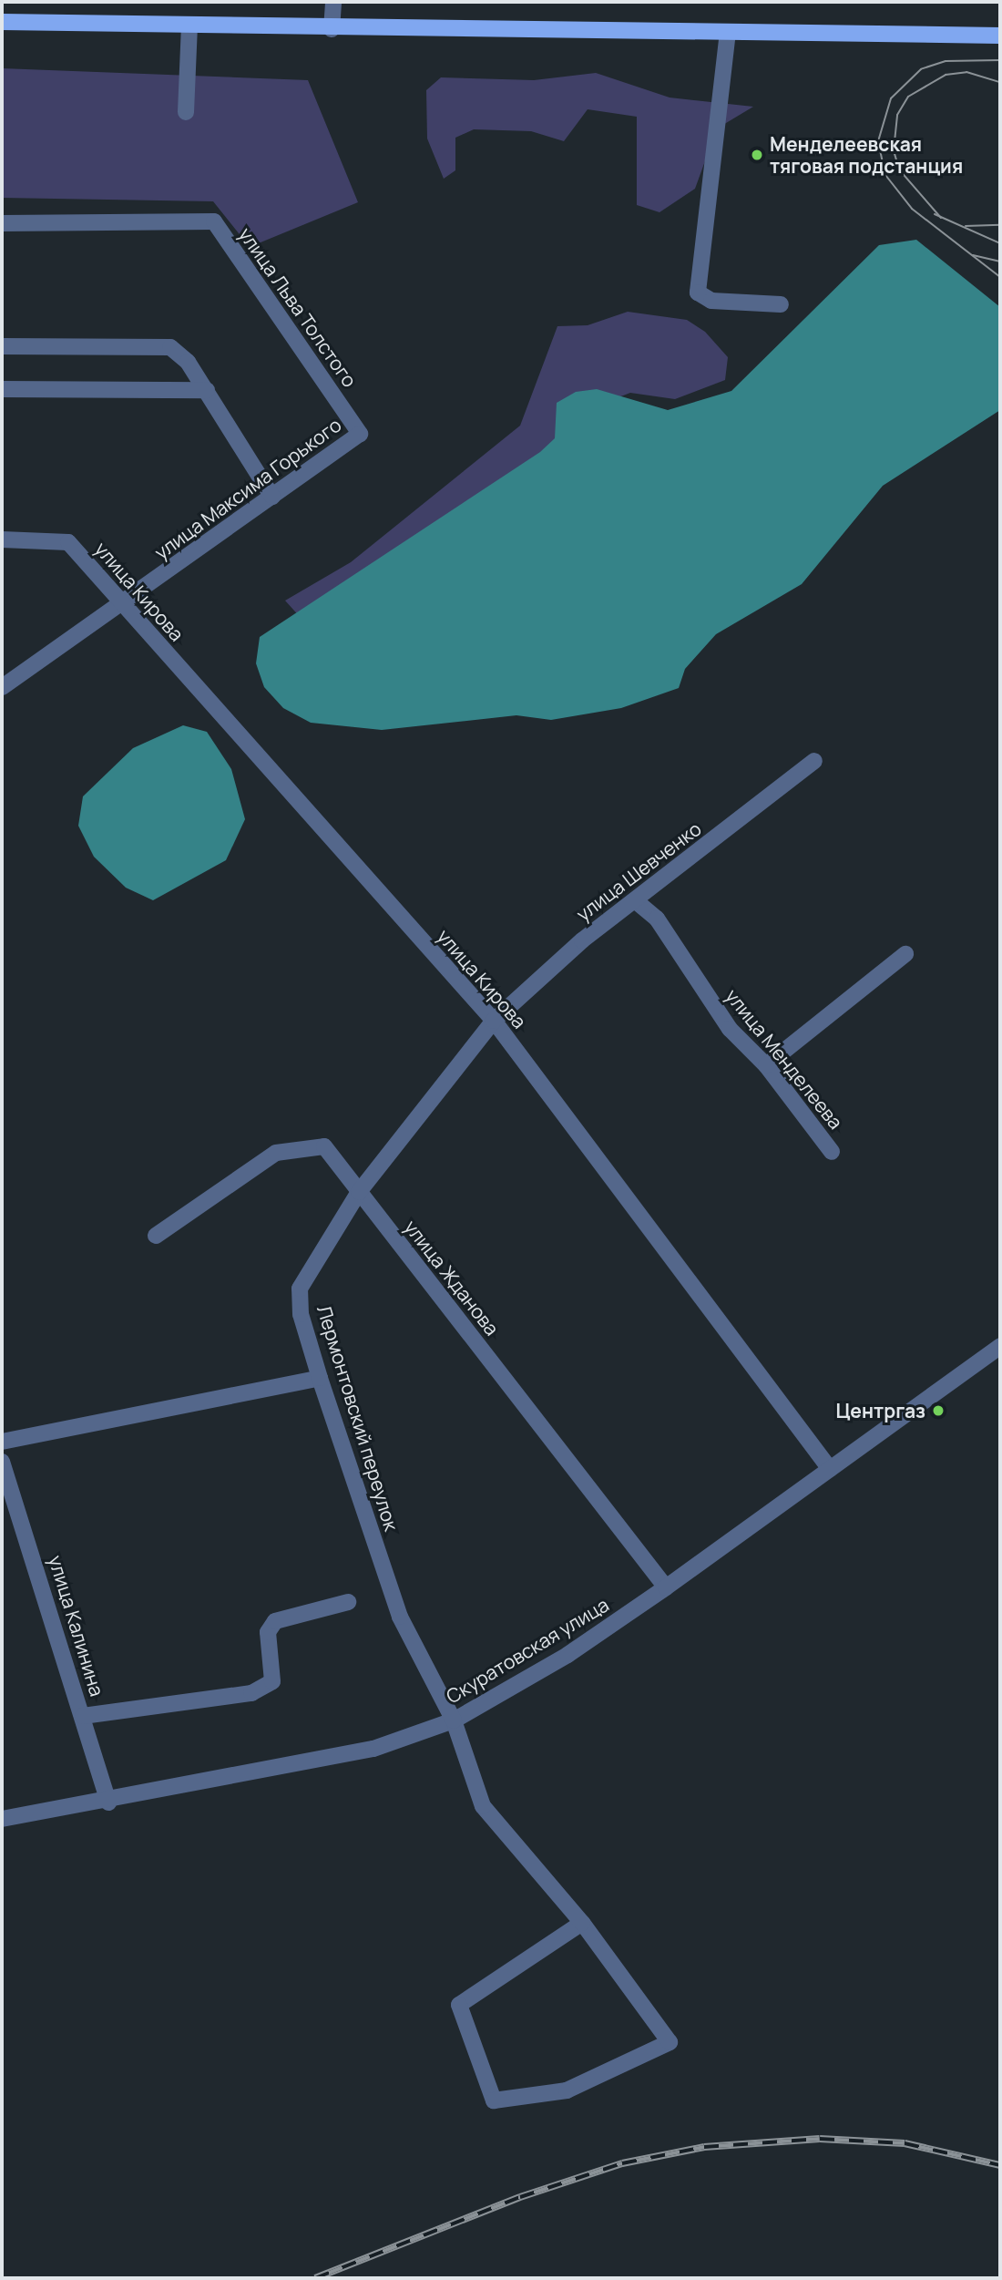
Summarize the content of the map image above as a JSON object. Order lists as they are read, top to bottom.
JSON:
{
  "streets": {
    "street": [
      "улица Льва Толстого",
      "улица Максима Горького",
      "улица Кирова",
      "улица Шевченко",
      "улица Менделеева",
      "улица Жданова",
      "Лермонтовский переулок",
      "улица Калинина",
      "Скуратовская улица"
    ]
  },
  "crossings": [
    ["улица Льва Толстого", "улица Максима Горького"],
    ["улица Максима Горького", "улица Кирова"],
    ["улица Кирова", "улица Шевченко"],
    ["улица Кирова", "Лермонтовский переулок"],
    ["улица Кирова", "Скуратовская улица"],
    ["улица Шевченко", "улица Менделеева"],
    ["улица Шевченко", "Лермонтовский переулок"],
    ["улица Жданова", "Лермонтовский переулок"],
    ["улица Жданова", "Скуратовская улица"],
    ["Лермонтовский переулок", "Скуратовская улица"],
    ["улица Калинина", "Скуратовская улица"]
  ],
  "places": ["Менделеевская тяговая подстанция", "Центргаз"]
}
